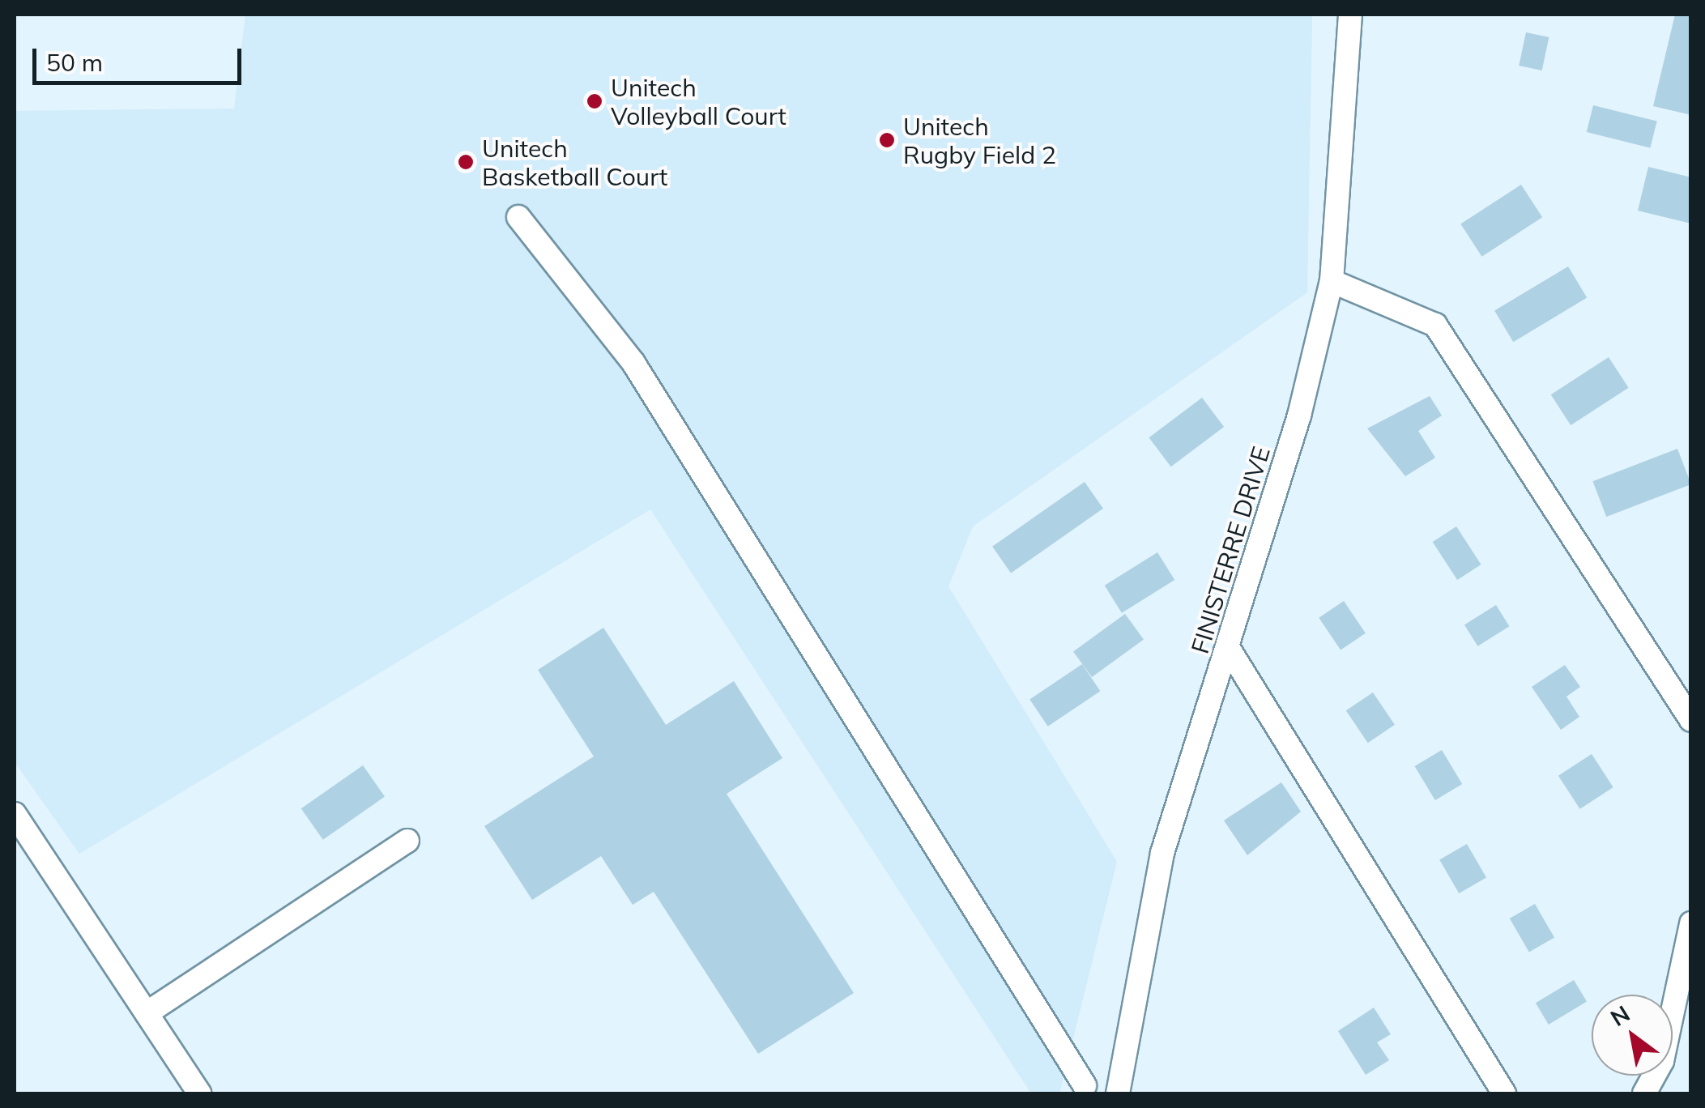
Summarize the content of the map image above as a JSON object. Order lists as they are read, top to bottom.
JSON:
{
  "streets": {
    "street": ["FINISTERRE DRIVE"]
  },
  "places": ["Unitech Volleyball Court", "Unitech Rugby Field 2", "Unitech Basketball Court"],
  "scale_bar": "50 m",
  "north": "top left"
}
